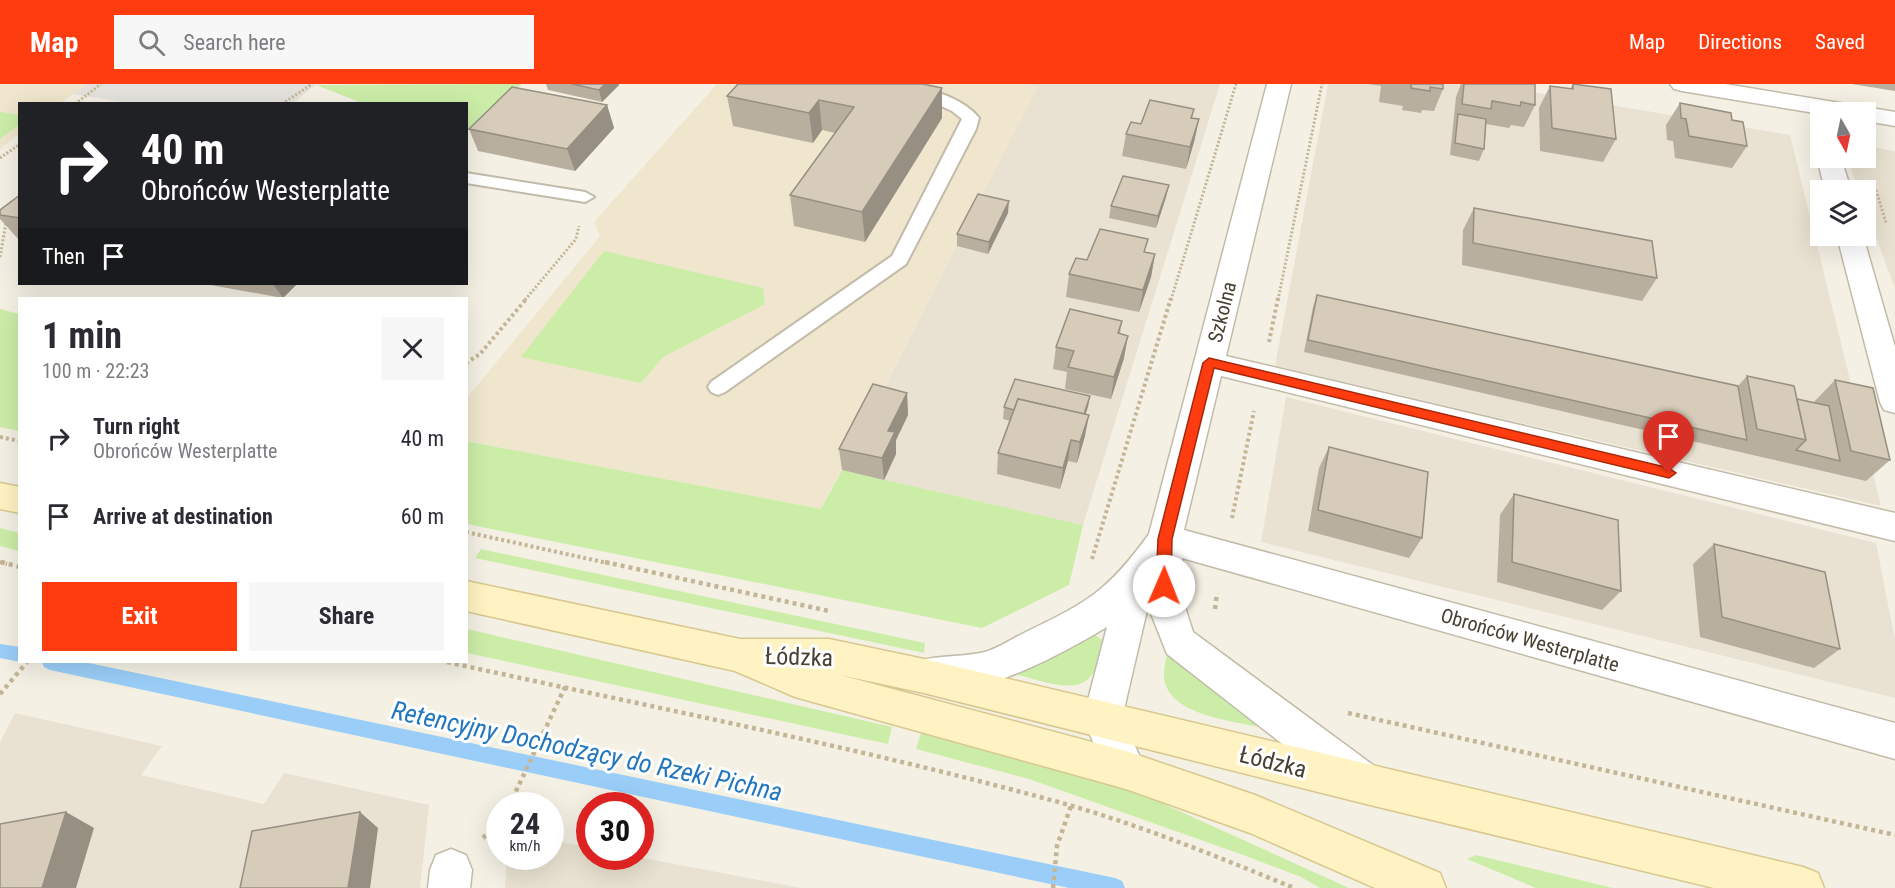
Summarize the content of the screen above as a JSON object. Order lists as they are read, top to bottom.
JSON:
{
  "streets": {
    "main road": ["Łódzka"],
    "street": ["Szkolna", "Obrońców Westerplatte"]
  },
  "crossings": [
    ["Szkolna", "Obrońców Westerplatte"],
    ["Szkolna", "Łódzka"]
  ],
  "water": ["Retencyjny Dochodzący do Rzeki Pichna"],
  "north": "bottom",
  "page": {
    "header": "Map",
    "search": "Search here",
    "nav": ["Map", "Directions", "Saved"],
    "turn": ["40 m", "Obrońców Westerplatte"],
    "then": "Then",
    "heading": ["1 min", "100 m · 22:23"],
    "list": [
      {
        "name": "Turn right",
        "note": "Obrońców Westerplatte",
        "value": "40 m"
      },
      {
        "name": "Arrive at destination",
        "value": "60 m"
      }
    ],
    "buttons": ["Exit", "Share"],
    "speed": "24 km/h",
    "limit": "30"
  }
}
